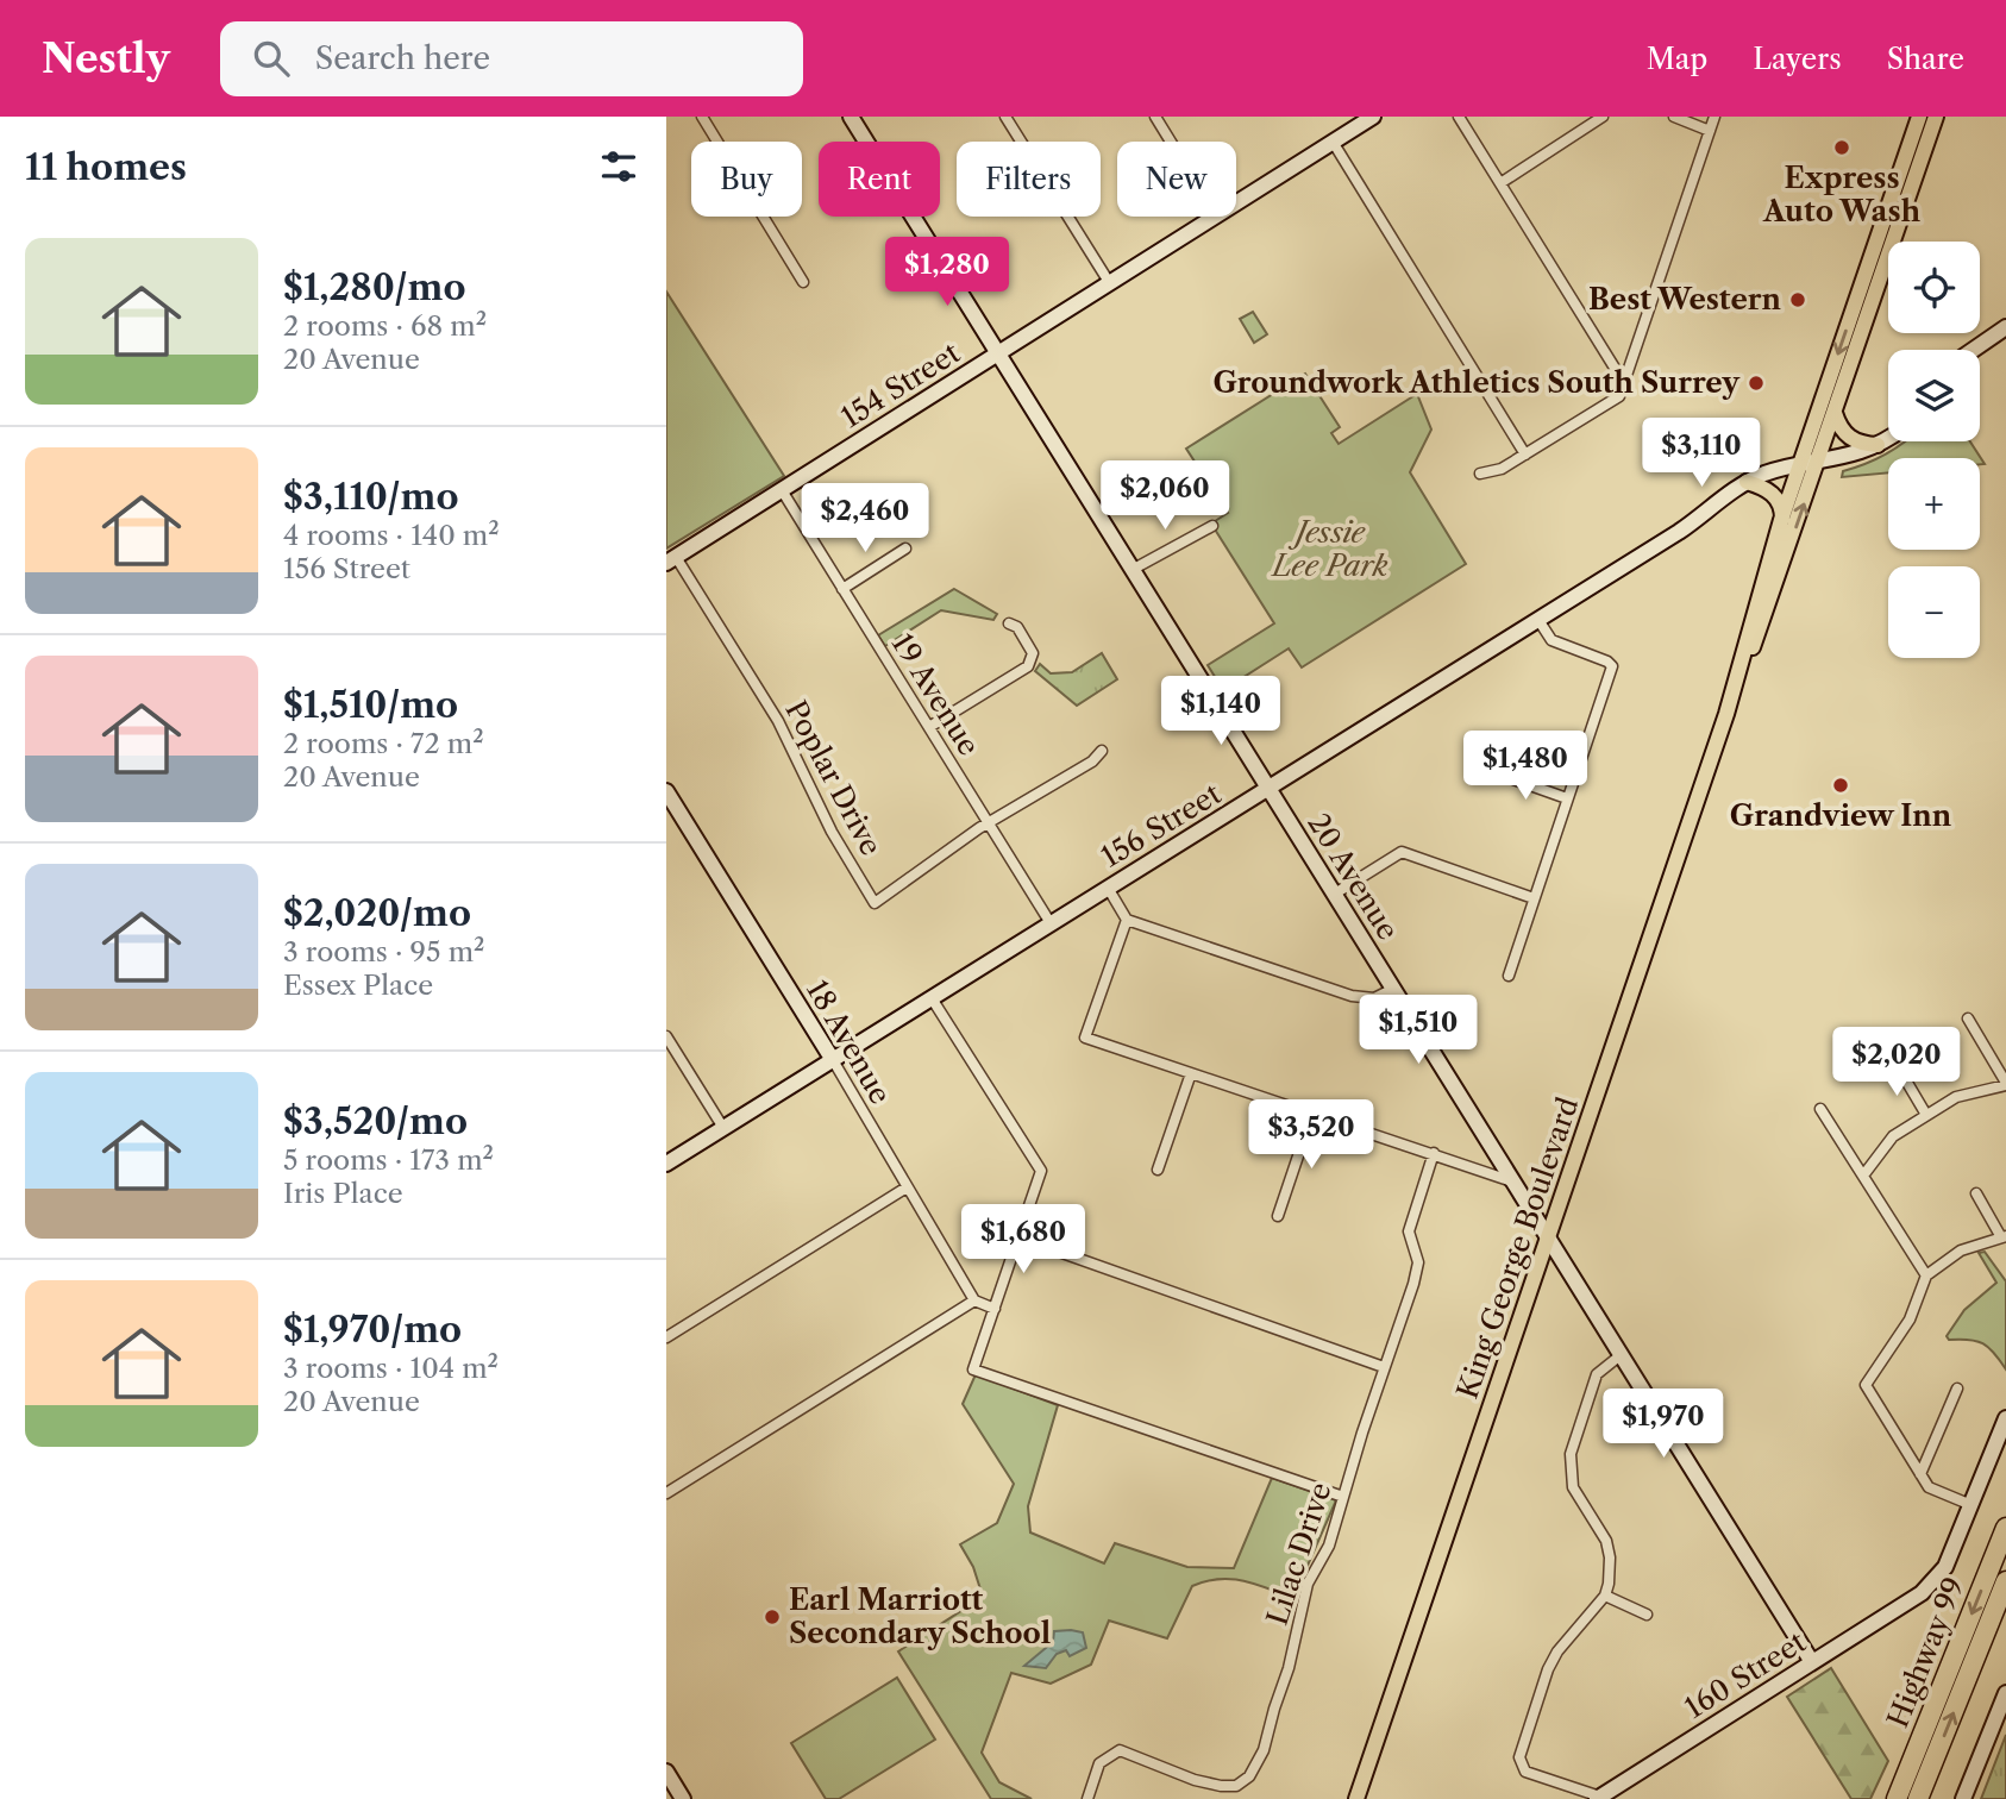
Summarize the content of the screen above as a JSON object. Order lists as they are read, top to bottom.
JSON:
{
  "streets": {
    "highway": ["Highway 99"],
    "main road": ["King George Boulevard"],
    "street": [
      "154 Street",
      "19 Avenue",
      "Poplar Drive",
      "156 Street",
      "20 Avenue",
      "18 Avenue",
      "Lilac Drive",
      "160 Street"
    ]
  },
  "crossings": [
    ["154 Street", "19 Avenue"],
    ["154 Street", "Poplar Drive"],
    ["154 Street", "20 Avenue"],
    ["19 Avenue", "Poplar Drive"],
    ["19 Avenue", "156 Street"],
    ["156 Street", "20 Avenue"],
    ["156 Street", "18 Avenue"],
    ["156 Street", "King George Boulevard"],
    ["20 Avenue", "King George Boulevard"],
    ["20 Avenue", "160 Street"]
  ],
  "parks": ["Jessie Lee Park"],
  "places": [
    "Express Auto Wash",
    "Best Western",
    "Groundwork Athletics South Surrey",
    "Grandview Inn",
    "Earl Marriott Secondary School"
  ],
  "page": {
    "header": "Nestly",
    "search": "Search here",
    "nav": ["Map", "Layers", "Share"],
    "heading": "11 homes",
    "chip": [
      "Buy",
      "Rent",
      "Filters",
      "New"
    ],
    "list": [
      {
        "name": "$1,280/mo",
        "note": "2 rooms · 68 m² · 20 Avenue"
      },
      {
        "name": "$3,110/mo",
        "note": "4 rooms · 140 m² · 156 Street"
      },
      {
        "name": "$1,510/mo",
        "note": "2 rooms · 72 m² · 20 Avenue"
      },
      {
        "name": "$2,020/mo",
        "note": "3 rooms · 95 m² · Essex Place"
      },
      {
        "name": "$3,520/mo",
        "note": "5 rooms · 173 m² · Iris Place"
      },
      {
        "name": "$1,970/mo",
        "note": "3 rooms · 104 m² · 20 Avenue"
      }
    ],
    "price": [
      "$1,280",
      "$3,110",
      "$2,060",
      "$2,460",
      "$1,140",
      "$1,480",
      "$1,510",
      "$2,020",
      "$3,520",
      "$1,680",
      "$1,970"
    ],
    "map_buttons": ["+", "−"]
  }
}
